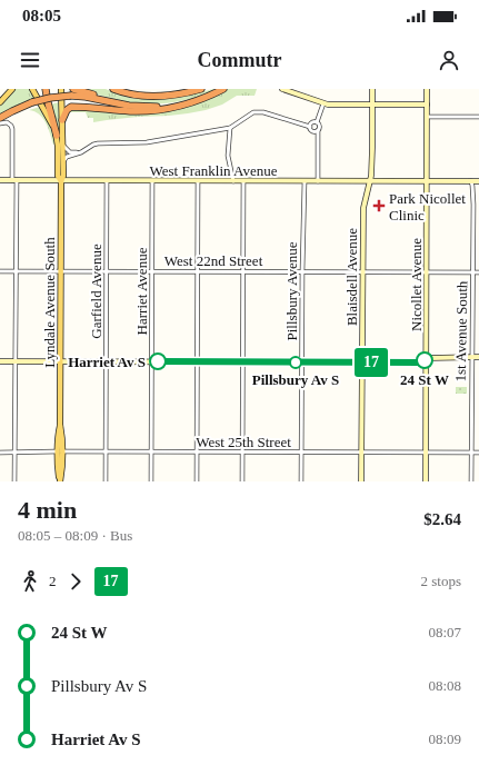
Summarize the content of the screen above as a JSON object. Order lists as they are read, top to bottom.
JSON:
{
  "streets": {
    "main road": ["Lyndale Avenue South"],
    "street": [
      "West Franklin Avenue",
      "West 22nd Street",
      "Blaisdell Avenue",
      "Nicollet Avenue",
      "Garfield Avenue",
      "Harriet Avenue",
      "Pillsbury Avenue",
      "1st Avenue South",
      "West 25th Street"
    ]
  },
  "crossings": [
    ["West Franklin Avenue", "Blaisdell Avenue"],
    ["West Franklin Avenue", "Nicollet Avenue"],
    ["West Franklin Avenue", "Garfield Avenue"],
    ["West Franklin Avenue", "Harriet Avenue"],
    ["West Franklin Avenue", "Pillsbury Avenue"],
    ["West Franklin Avenue", "Lyndale Avenue South"],
    ["West Franklin Avenue", "1st Avenue South"],
    ["West 22nd Street", "Blaisdell Avenue"],
    ["West 22nd Street", "Nicollet Avenue"],
    ["West 22nd Street", "Garfield Avenue"],
    ["West 22nd Street", "Harriet Avenue"],
    ["West 22nd Street", "Pillsbury Avenue"],
    ["West 22nd Street", "Lyndale Avenue South"],
    ["West 22nd Street", "1st Avenue South"],
    ["Blaisdell Avenue", "West 25th Street"],
    ["Nicollet Avenue", "West 25th Street"],
    ["Garfield Avenue", "West 25th Street"],
    ["Harriet Avenue", "West 25th Street"],
    ["Pillsbury Avenue", "West 25th Street"],
    ["Lyndale Avenue South", "West 25th Street"],
    ["1st Avenue South", "West 25th Street"]
  ],
  "places": {
    "health": ["Park Nicollet Clinic"],
    "other": ["24 St W", "Harriet Av S", "Pillsbury Av S"]
  },
  "lines": ["bus line 17"],
  "page": {
    "status": "08:05",
    "header": "Commutr",
    "on_map": "17",
    "heading": ["4 min", "08:05 – 08:09 · Bus", "$2.64"],
    "legs": ["2", "17", "2 stops"],
    "list": [
      {
        "name": "24 St W",
        "value": "08:07"
      },
      {
        "name": "Pillsbury Av S",
        "value": "08:08"
      },
      {
        "name": "Harriet Av S",
        "value": "08:09"
      }
    ]
  }
}
